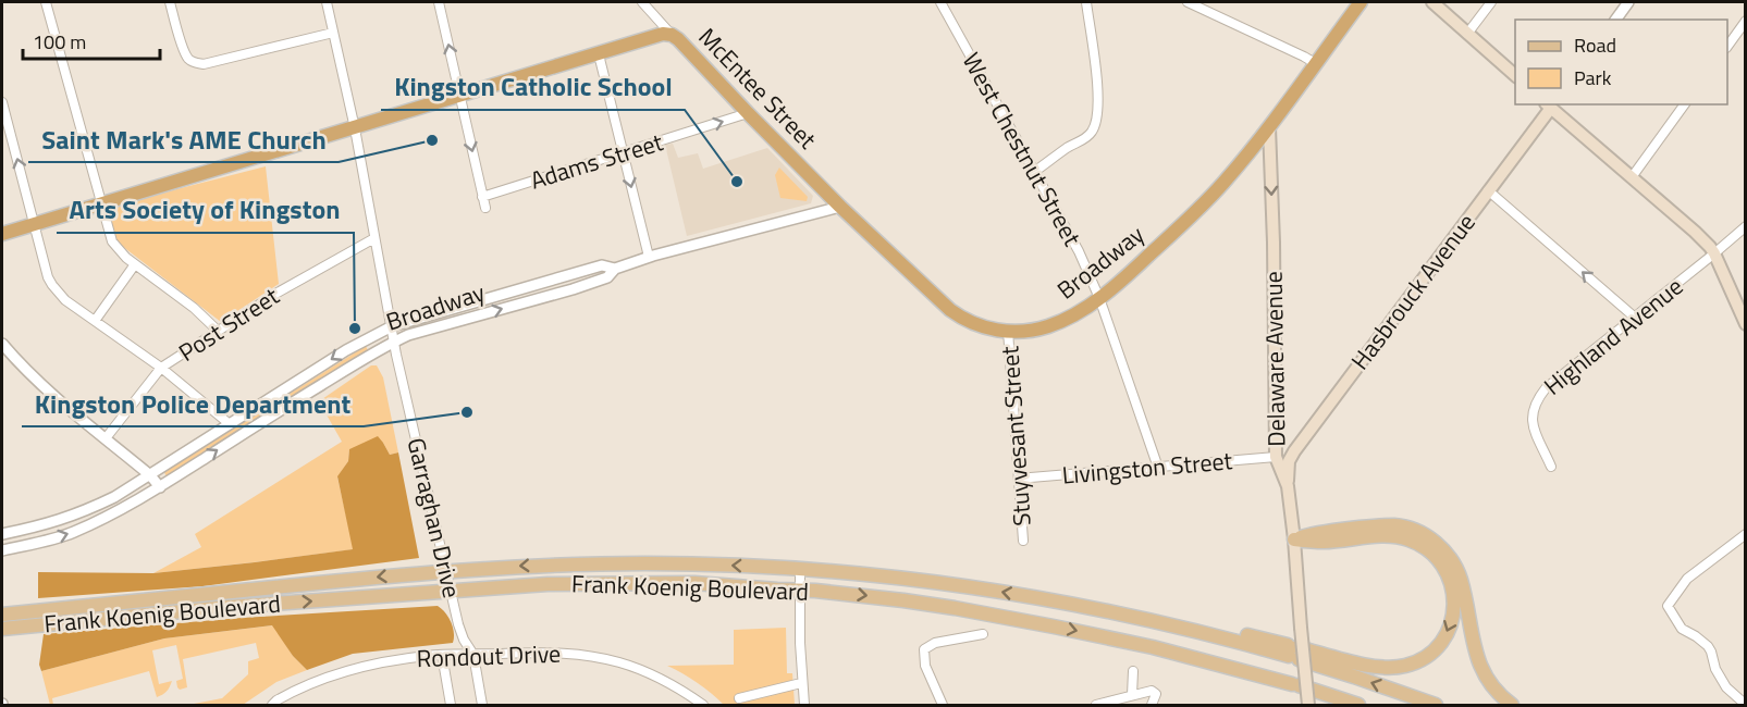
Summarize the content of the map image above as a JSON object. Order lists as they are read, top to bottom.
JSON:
{
  "streets": {
    "highway": ["McEntee Street", "Broadway"],
    "main road": ["Hasbrouck Avenue", "Delaware Avenue", "Frank Koenig Boulevard"],
    "street": [
      "West Chestnut Street",
      "Adams Street",
      "Post Street",
      "Highland Avenue",
      "Stuyvesant Street",
      "Livingston Street",
      "Garraghan Drive",
      "Rondout Drive"
    ]
  },
  "crossings": [
    ["McEntee Street", "Adams Street"],
    ["McEntee Street", "Broadway"],
    ["West Chestnut Street", "Broadway"],
    ["West Chestnut Street", "Livingston Street"],
    ["Broadway", "Delaware Avenue"],
    ["Broadway", "Stuyvesant Street"],
    ["Broadway", "Garraghan Drive"],
    ["Hasbrouck Avenue", "Delaware Avenue"],
    ["Post Street", "Garraghan Drive"],
    ["Delaware Avenue", "Livingston Street"],
    ["Stuyvesant Street", "Livingston Street"],
    ["Garraghan Drive", "Frank Koenig Boulevard"],
    ["Garraghan Drive", "Rondout Drive"]
  ],
  "one_way": ["Adams Street", "Delaware Avenue"],
  "places": [
    "Saint Mark's AME Church",
    "Kingston Catholic School",
    "Arts Society of Kingston",
    "Kingston Police Department"
  ],
  "legend": ["Road", "Park"],
  "scale_bar": "100 m"
}
